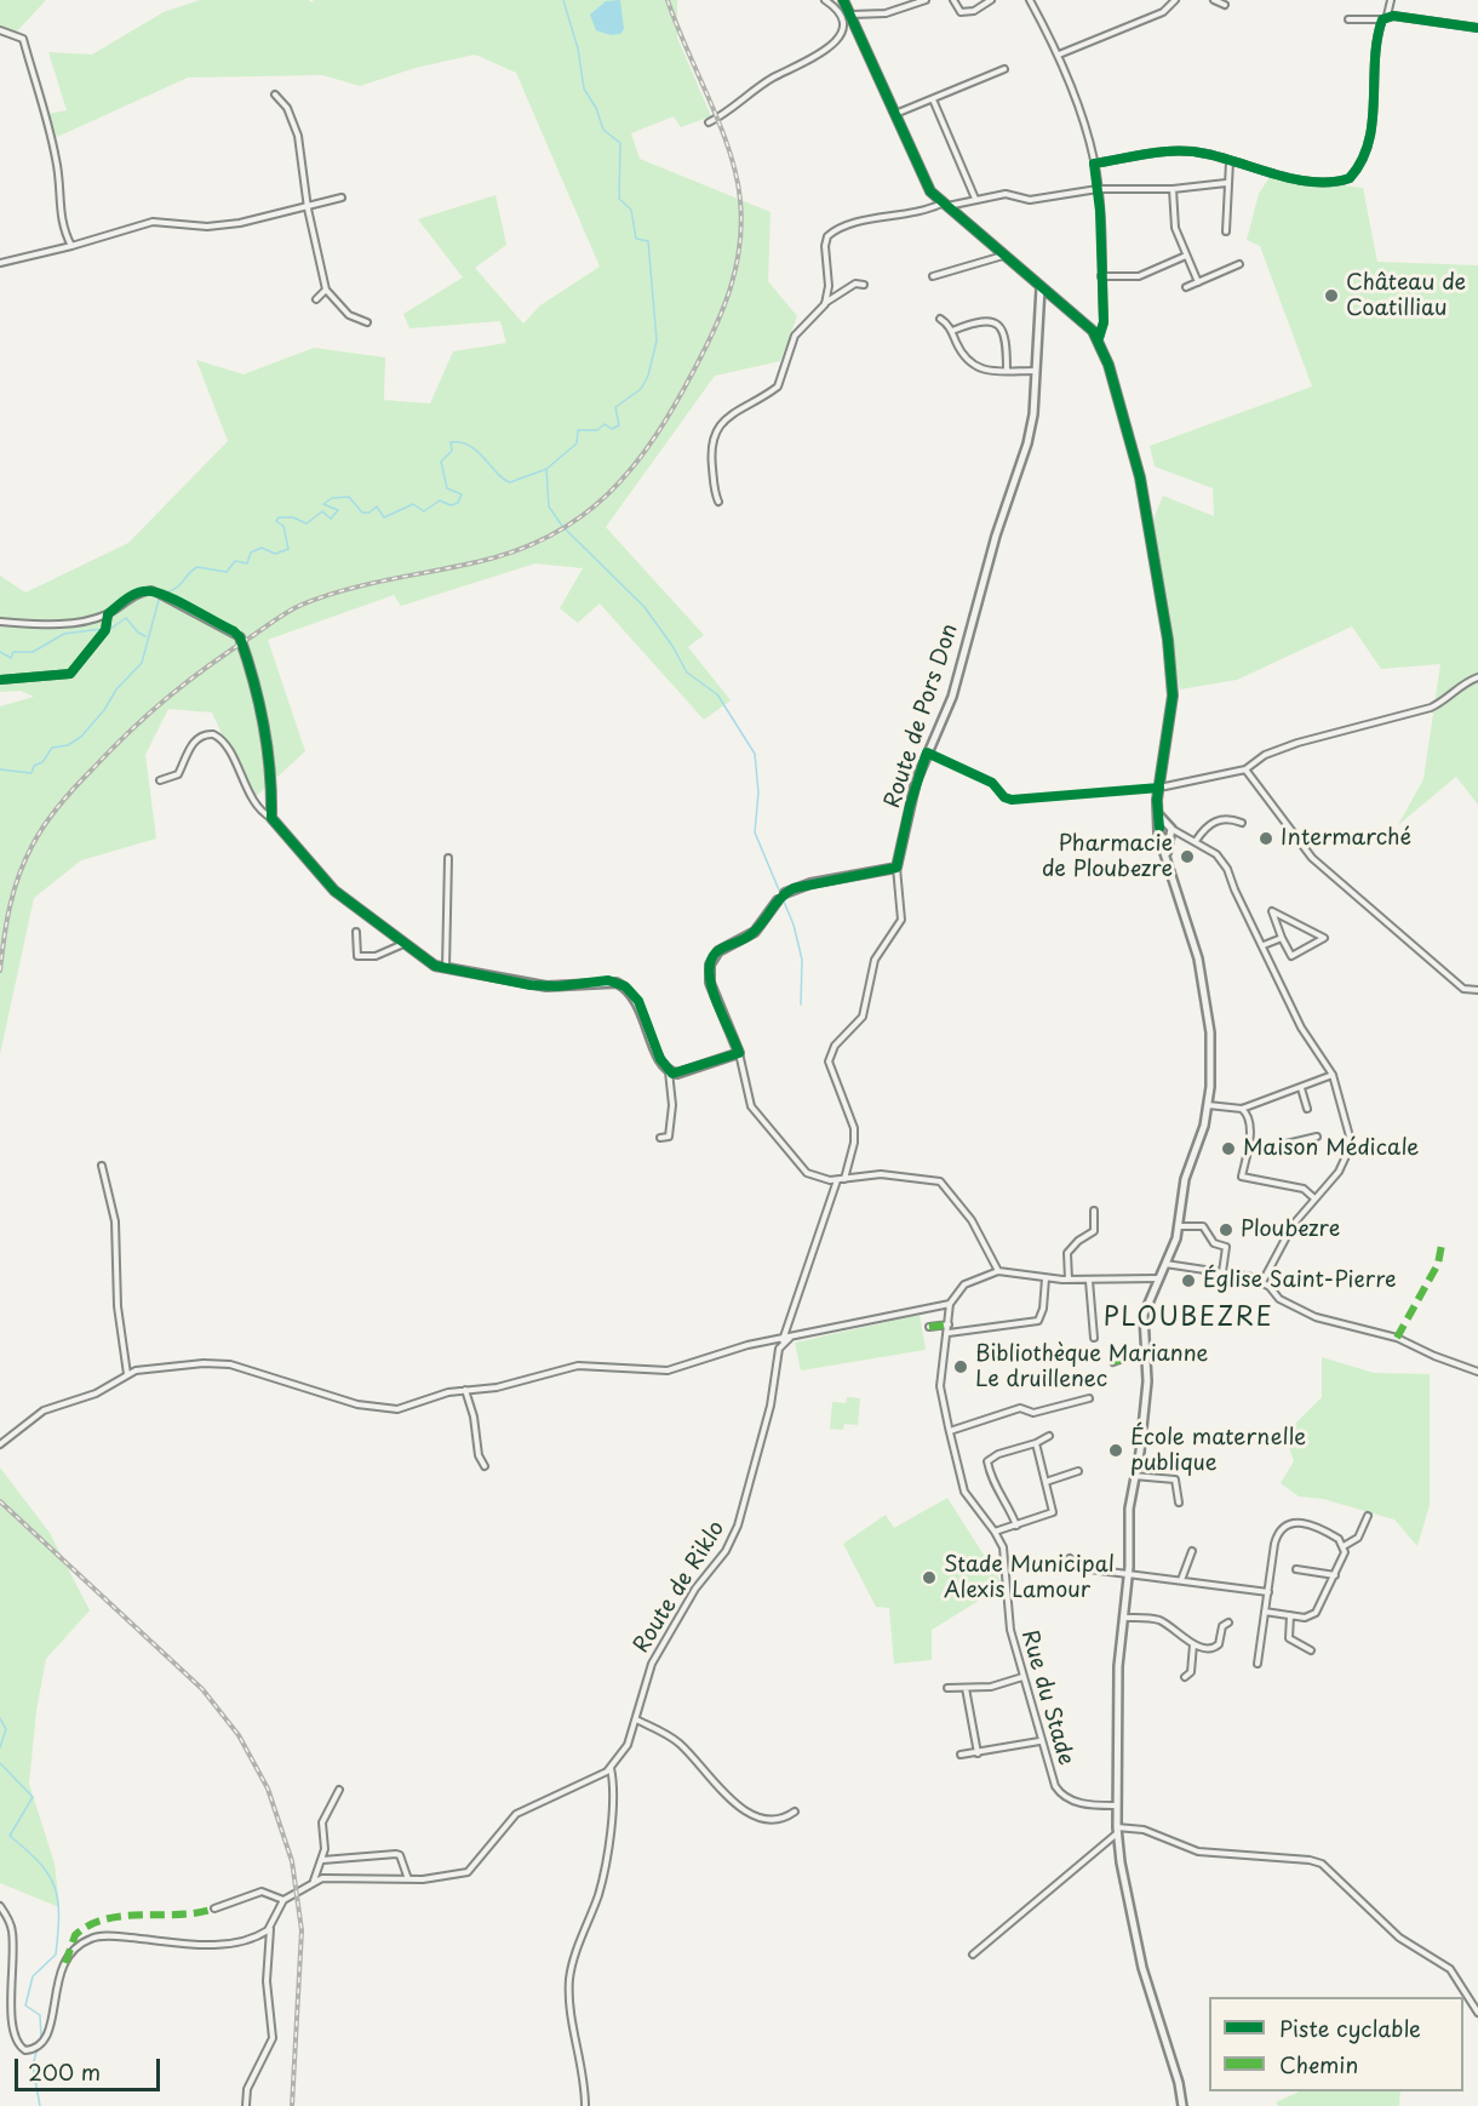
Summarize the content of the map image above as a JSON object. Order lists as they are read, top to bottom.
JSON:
{
  "streets": {
    "main road": ["Route de Pors Don"],
    "street": ["Route de Riklo", "Rue du Stade"]
  },
  "districts": ["PLOUBEZRE"],
  "places": [
    "Château de Coatilliau",
    "Intermarché",
    "Pharmacie de Ploubezre",
    "Maison Médicale",
    "Ploubezre",
    "Église Saint-Pierre",
    "Bibliothèque Marianne Le druillenec",
    "École maternelle publique",
    "Stade Municipal Alexis Lamour"
  ],
  "legend": ["Piste cyclable", "Chemin"],
  "scale_bar": "200 m"
}
